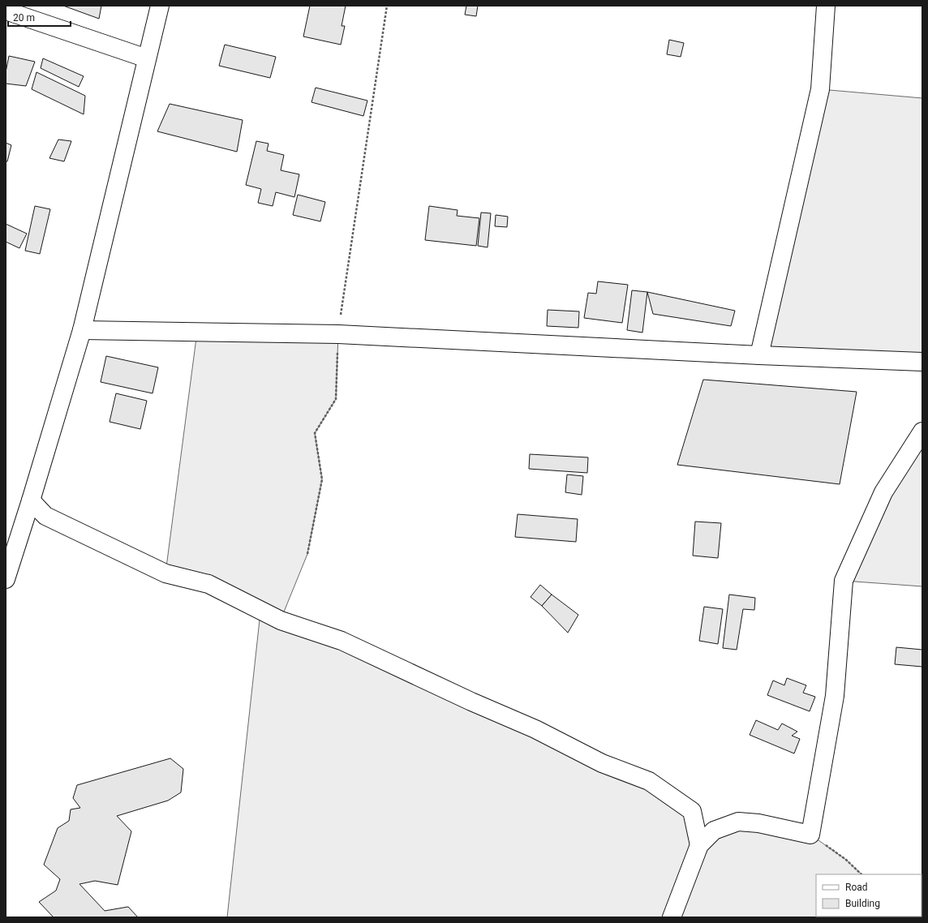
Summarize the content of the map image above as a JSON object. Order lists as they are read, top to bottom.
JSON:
{
  "legend": ["Road", "Building"],
  "scale_bar": "20 m"
}
